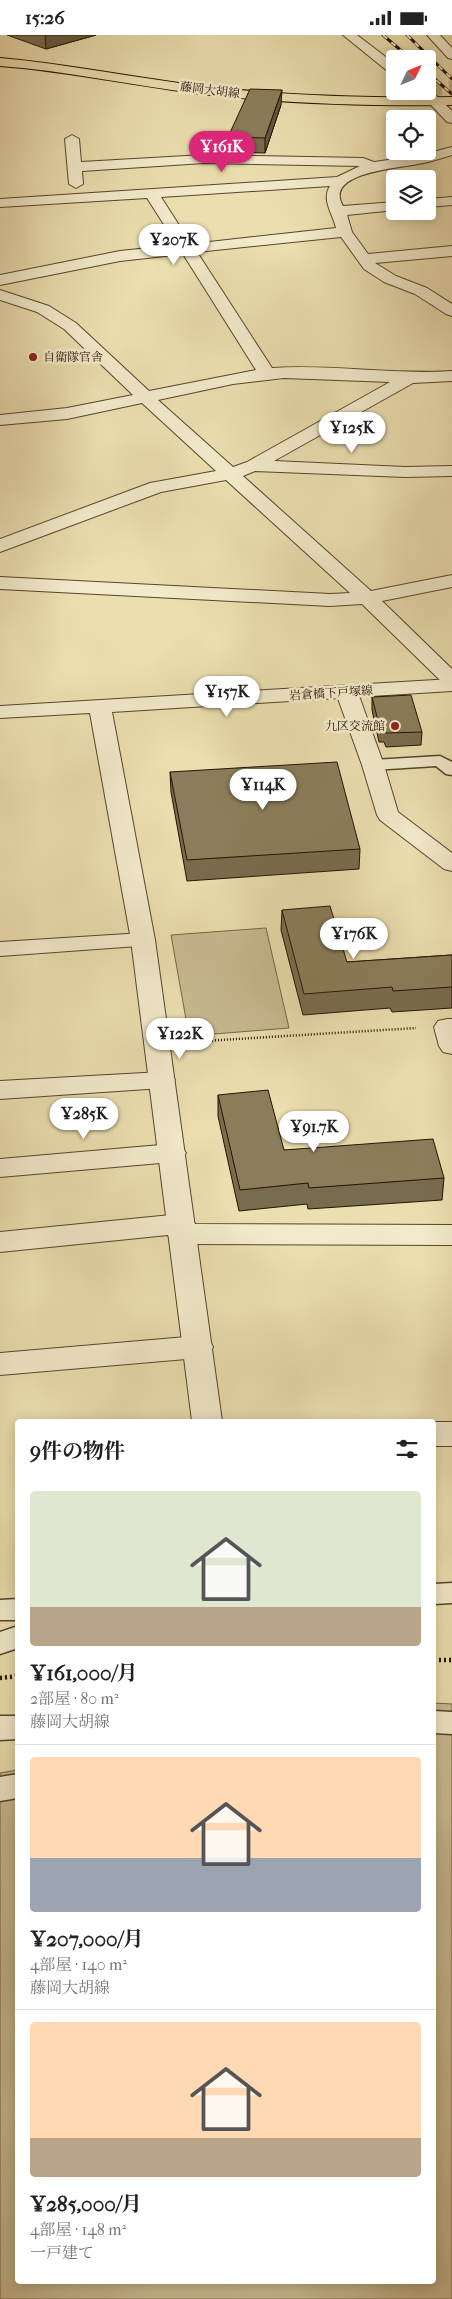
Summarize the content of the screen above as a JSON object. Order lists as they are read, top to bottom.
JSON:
{
  "streets": {
    "main road": ["藤岡大胡線"],
    "street": ["岩倉橋下戸塚線"]
  },
  "places": ["自衛隊官舎", "九区交流館"],
  "north": "top right",
  "page": {
    "status": "15:26",
    "price": [
      "¥161K",
      "¥207K",
      "¥125K",
      "¥157K",
      "¥114K",
      "¥176K",
      "¥122K",
      "¥285K",
      "¥91.7K"
    ],
    "heading": "9件の物件",
    "list": [
      {
        "name": "¥161,000/月",
        "note": "2部屋 · 80 m² · 藤岡大胡線"
      },
      {
        "name": "¥207,000/月",
        "note": "4部屋 · 140 m² · 藤岡大胡線"
      },
      {
        "name": "¥285,000/月",
        "note": "4部屋 · 148 m² · 一戸建て"
      }
    ]
  }
}
